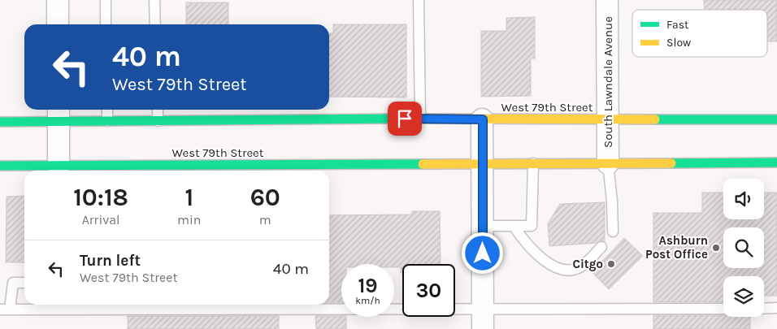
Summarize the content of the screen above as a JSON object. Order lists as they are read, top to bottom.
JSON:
{
  "streets": {
    "main road": ["West 79th Street"],
    "street": ["South Lawndale Avenue"]
  },
  "crossings": [
    ["South Lawndale Avenue", "West 79th Street"]
  ],
  "places": ["Ashburn Post Office", "Citgo"],
  "legend": ["Fast", "Slow"],
  "page": {
    "turn": ["40 m", "West 79th Street"],
    "eta": [
      "10:18",
      "Arrival",
      "1",
      "min",
      "60",
      "m"
    ],
    "list": [
      {
        "name": "Turn left",
        "note": "West 79th Street",
        "value": "40 m"
      }
    ],
    "speed": "19 km/h",
    "limit": "30"
  }
}
